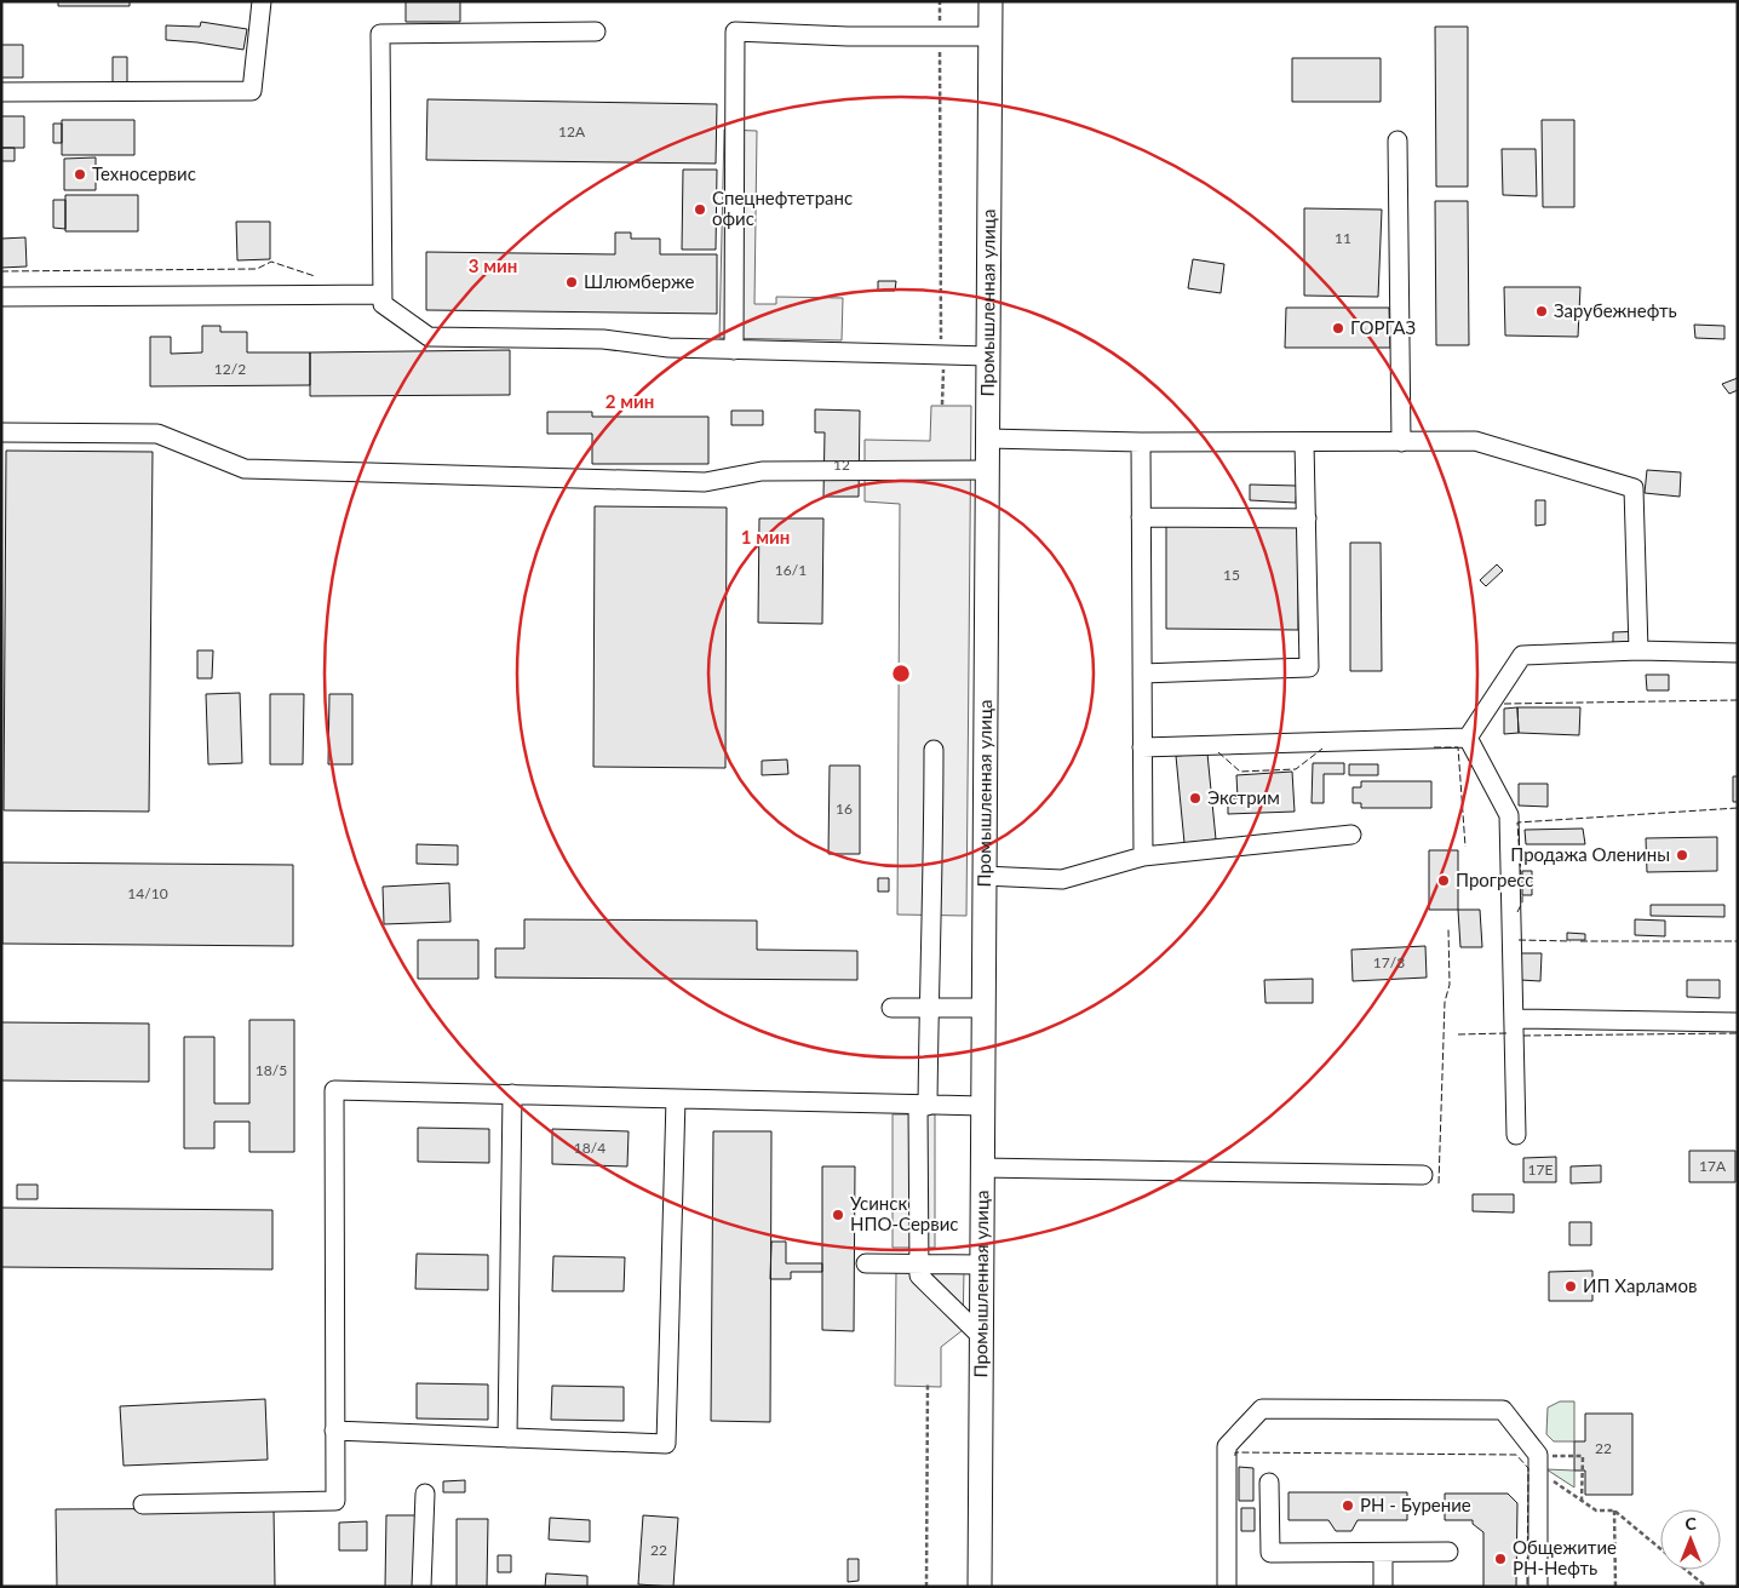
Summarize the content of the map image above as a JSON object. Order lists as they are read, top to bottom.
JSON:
{
  "streets": {
    "main road": ["Промышленная улица"]
  },
  "places": [
    "Техносервис",
    "Спецнефтетранс офис",
    "Шлюмберже",
    "Зарубежнефть",
    "ГОРГАЗ",
    "Экстрим",
    "Продажа Оленины",
    "Прогресс",
    "Усинск НПО-Сервис",
    "ИП Харламов",
    "РН - Бурение",
    "Общежитие РН-Нефть"
  ],
  "house_numbers": [
    "12А",
    "11",
    "12/2",
    "12",
    "16/1",
    "15",
    "16",
    "14/10",
    "17/3",
    "18/5",
    "18/4",
    "17А",
    "17Е",
    "22",
    "22"
  ],
  "north": "top",
  "rings": ["3 мин", "2 мин", "1 мин"]
}
